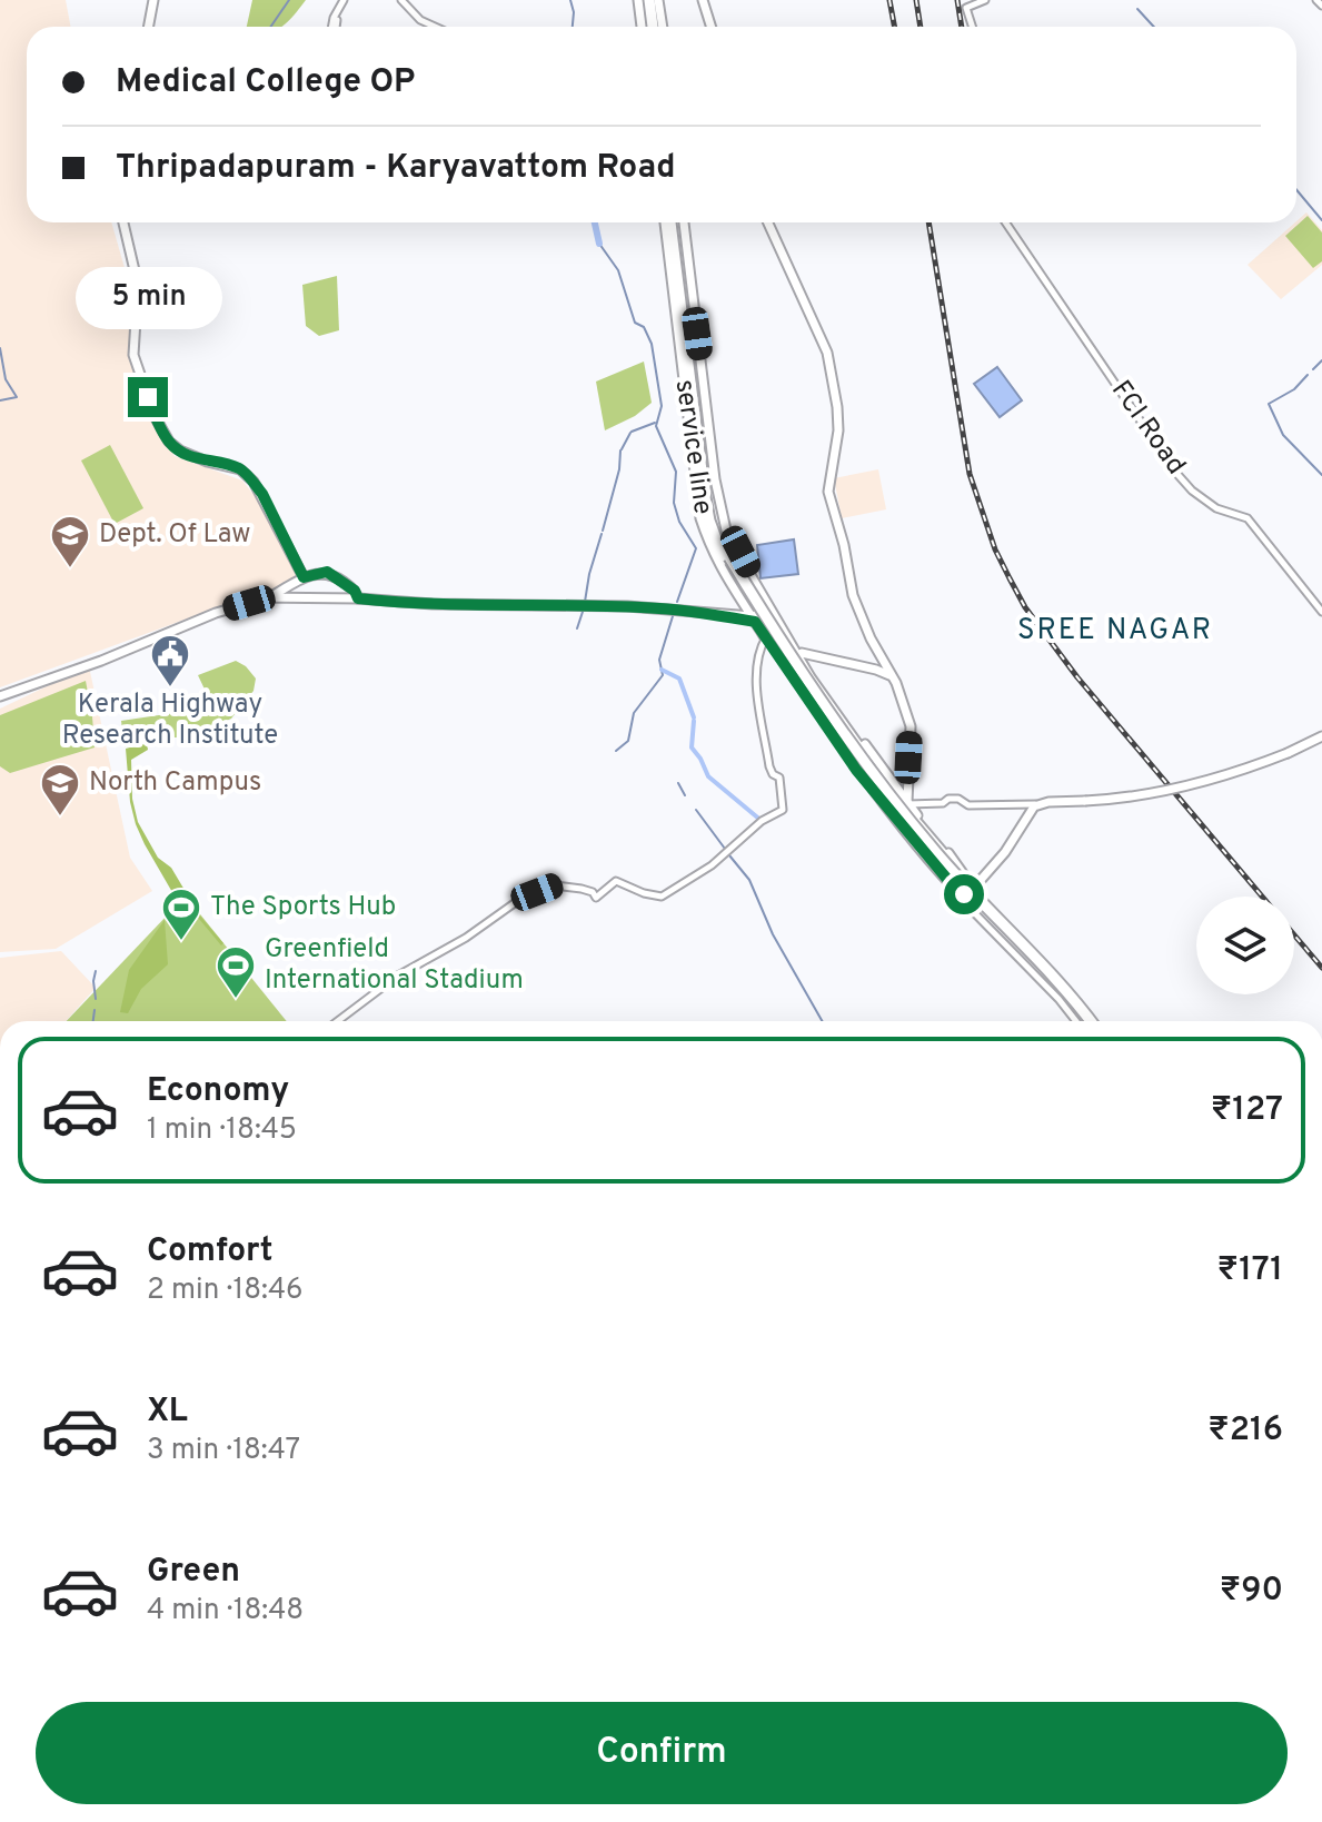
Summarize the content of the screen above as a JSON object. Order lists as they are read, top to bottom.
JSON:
{
  "streets": {
    "main road": ["service line"],
    "street": ["FCI Road"]
  },
  "districts": ["SREE NAGAR"],
  "places": {
    "school or university": ["Dept. Of Law", "North Campus"],
    "public building": ["Kerala Highway Research Institute"],
    "sports": ["The Sports Hub", "Greenfield International Stadium"]
  },
  "page": {
    "banner": ["Medical College OP", "Thripadapuram - Karyavattom Road"],
    "bubble": "5 min",
    "list": [
      {
        "name": "Economy",
        "note": "1 min · 18:45",
        "value": "₹127"
      },
      {
        "name": "Comfort",
        "note": "2 min · 18:46",
        "value": "₹171"
      },
      {
        "name": "XL",
        "note": "3 min · 18:47",
        "value": "₹216"
      },
      {
        "name": "Green",
        "note": "4 min · 18:48",
        "value": "₹90"
      }
    ],
    "buttons": "Confirm"
  }
}
